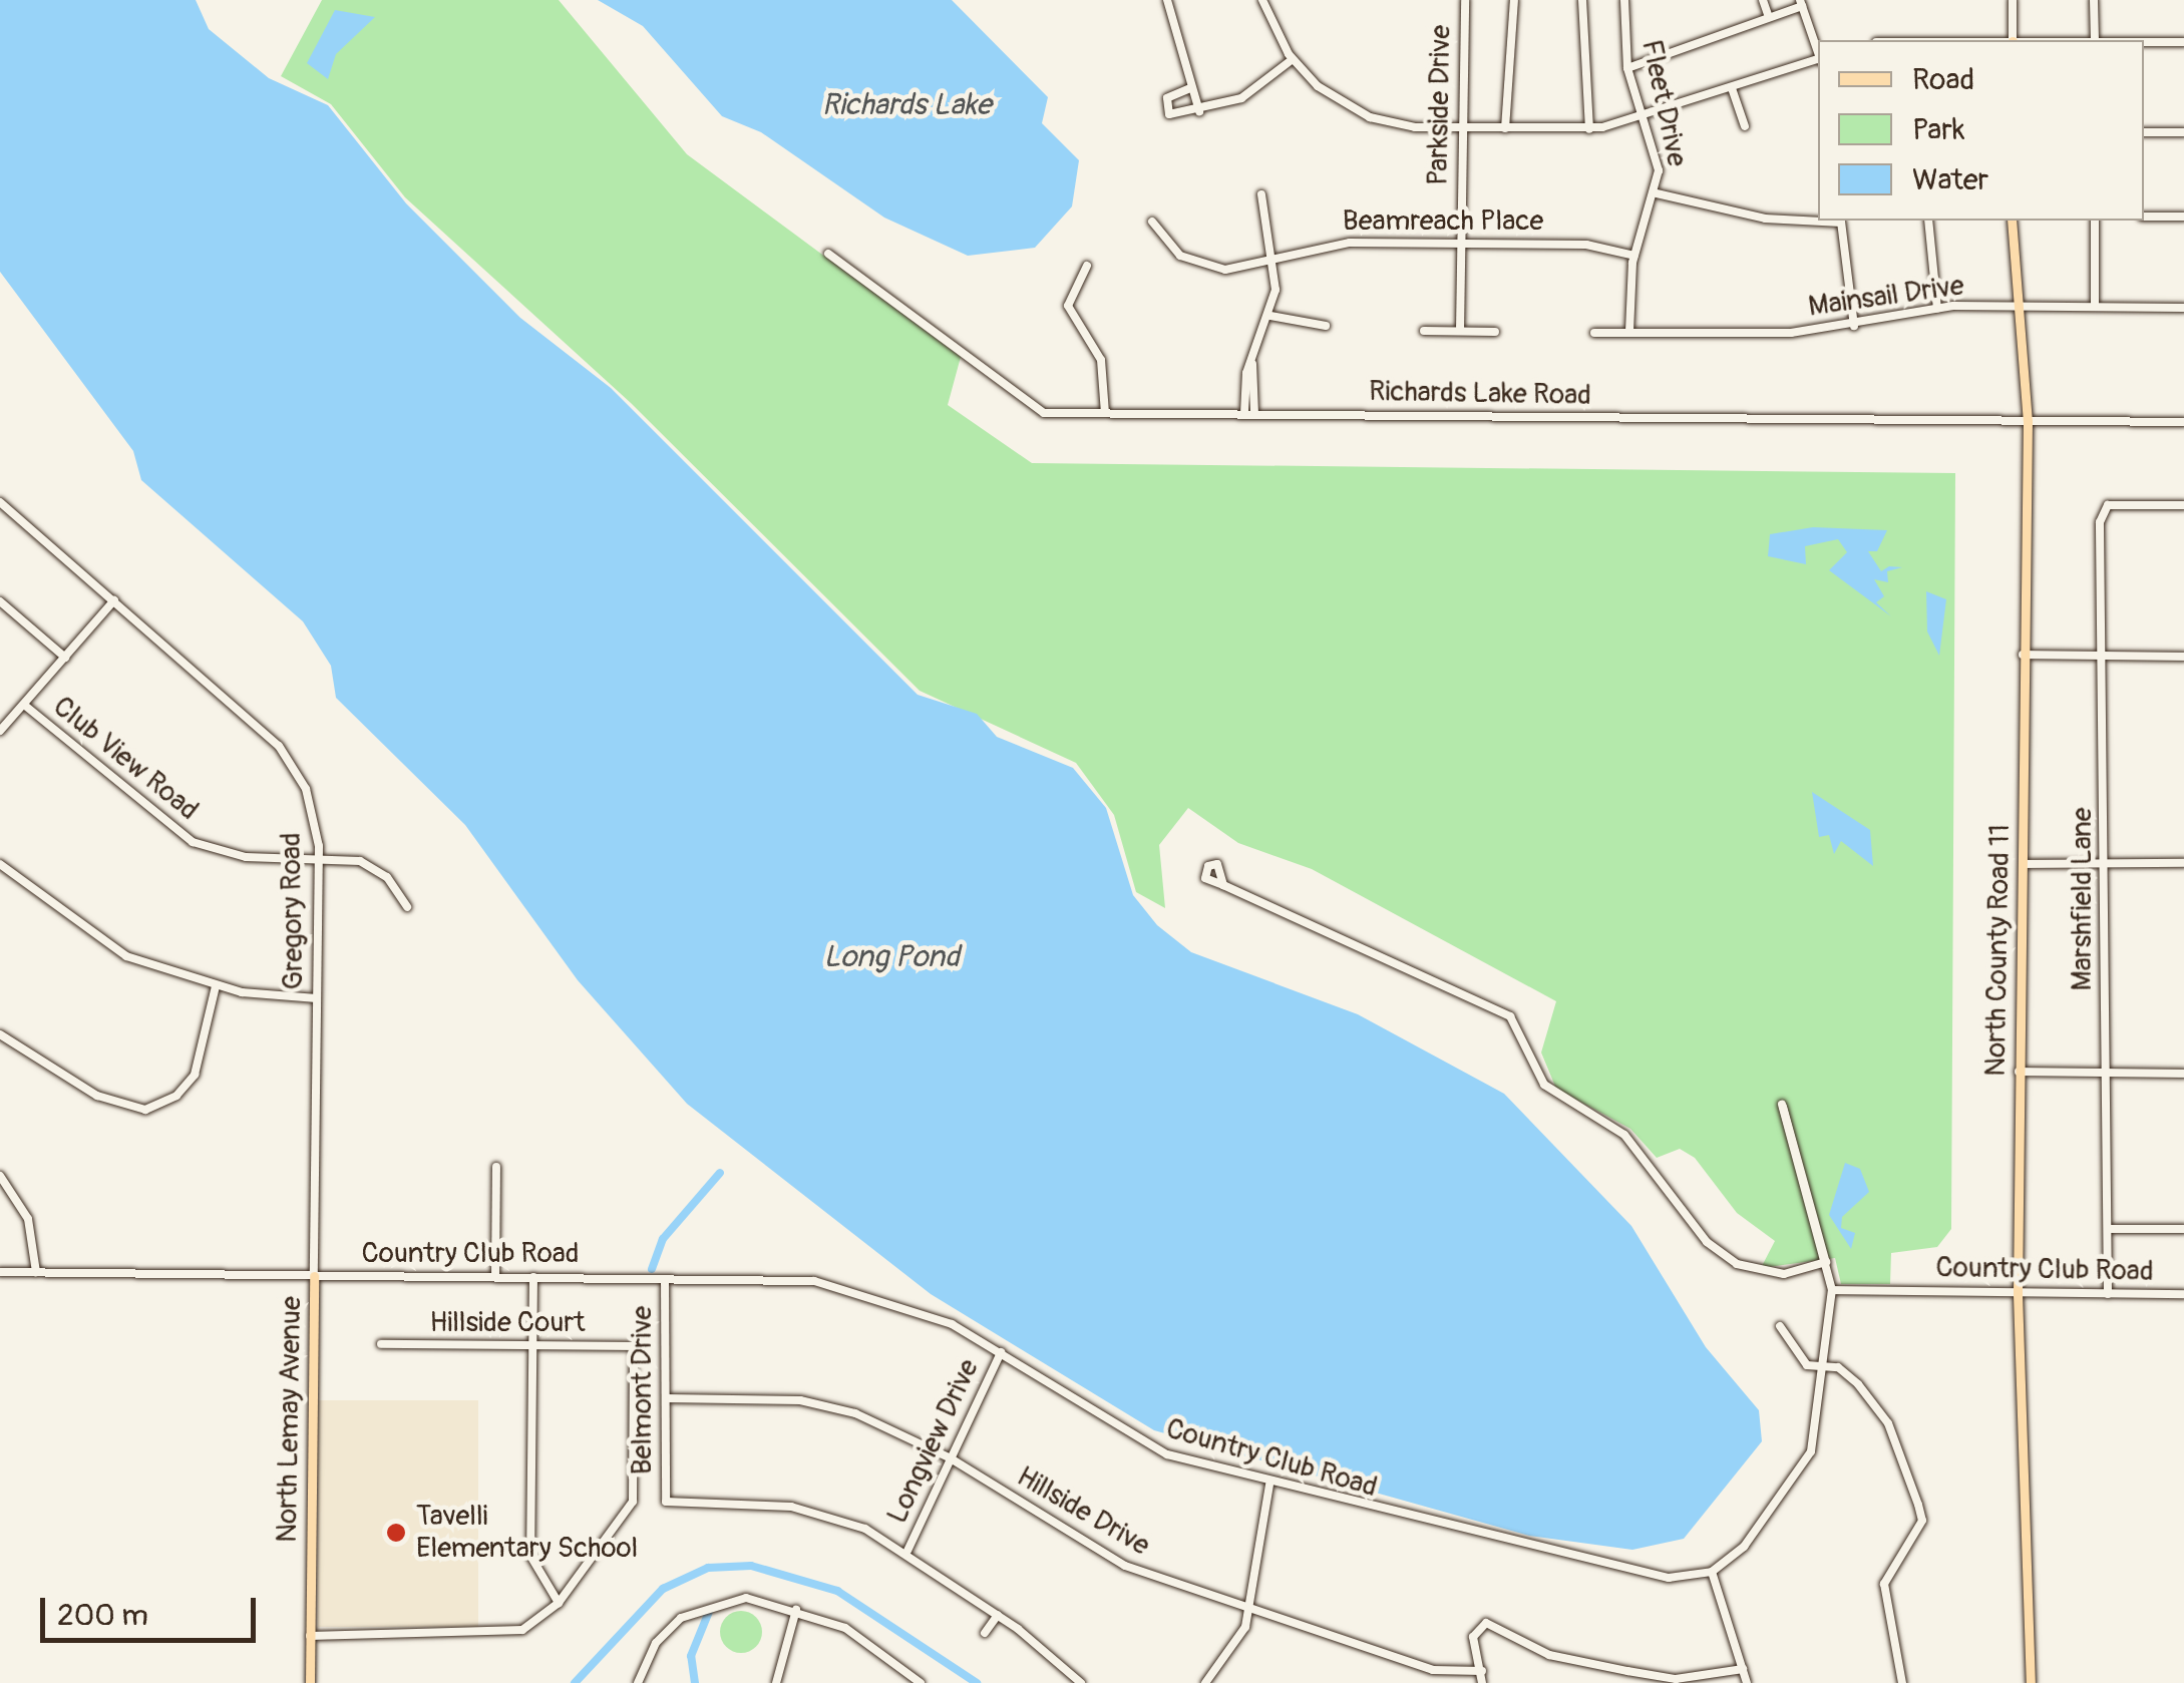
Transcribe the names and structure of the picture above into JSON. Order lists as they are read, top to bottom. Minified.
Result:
{"streets":{"main road":["North County Road 11","North Lemay Avenue"],"street":["Fleet Drive","Parkside Drive","Beamreach Place","Mainsail Drive","Richards Lake Road","Club View Road","Marshfield Lane","Gregory Road","Country Club Road","Hillside Court","Belmont Drive","Longview Drive","Hillside Drive"]},"crossings":[["Fleet Drive","Beamreach Place"],["Fleet Drive","Mainsail Drive"],["Parkside Drive","Beamreach Place"],["Mainsail Drive","North County Road 11"],["Richards Lake Road","North County Road 11"],["Club View Road","Gregory Road"],["Marshfield Lane","Country Club Road"],["Gregory Road","Country Club Road"],["Gregory Road","North Lemay Avenue"],["North County Road 11","Country Club Road"],["Country Club Road","Belmont Drive"],["Country Club Road","North Lemay Avenue"],["Country Club Road","Longview Drive"],["Belmont Drive","Longview Drive"],["Belmont Drive","Hillside Drive"],["Longview Drive","Hillside Drive"]],"water":["Richards Lake","Long Pond"],"places":["Tavelli Elementary School"],"legend":["Road","Park","Water"],"scale_bar":"200 m"}
